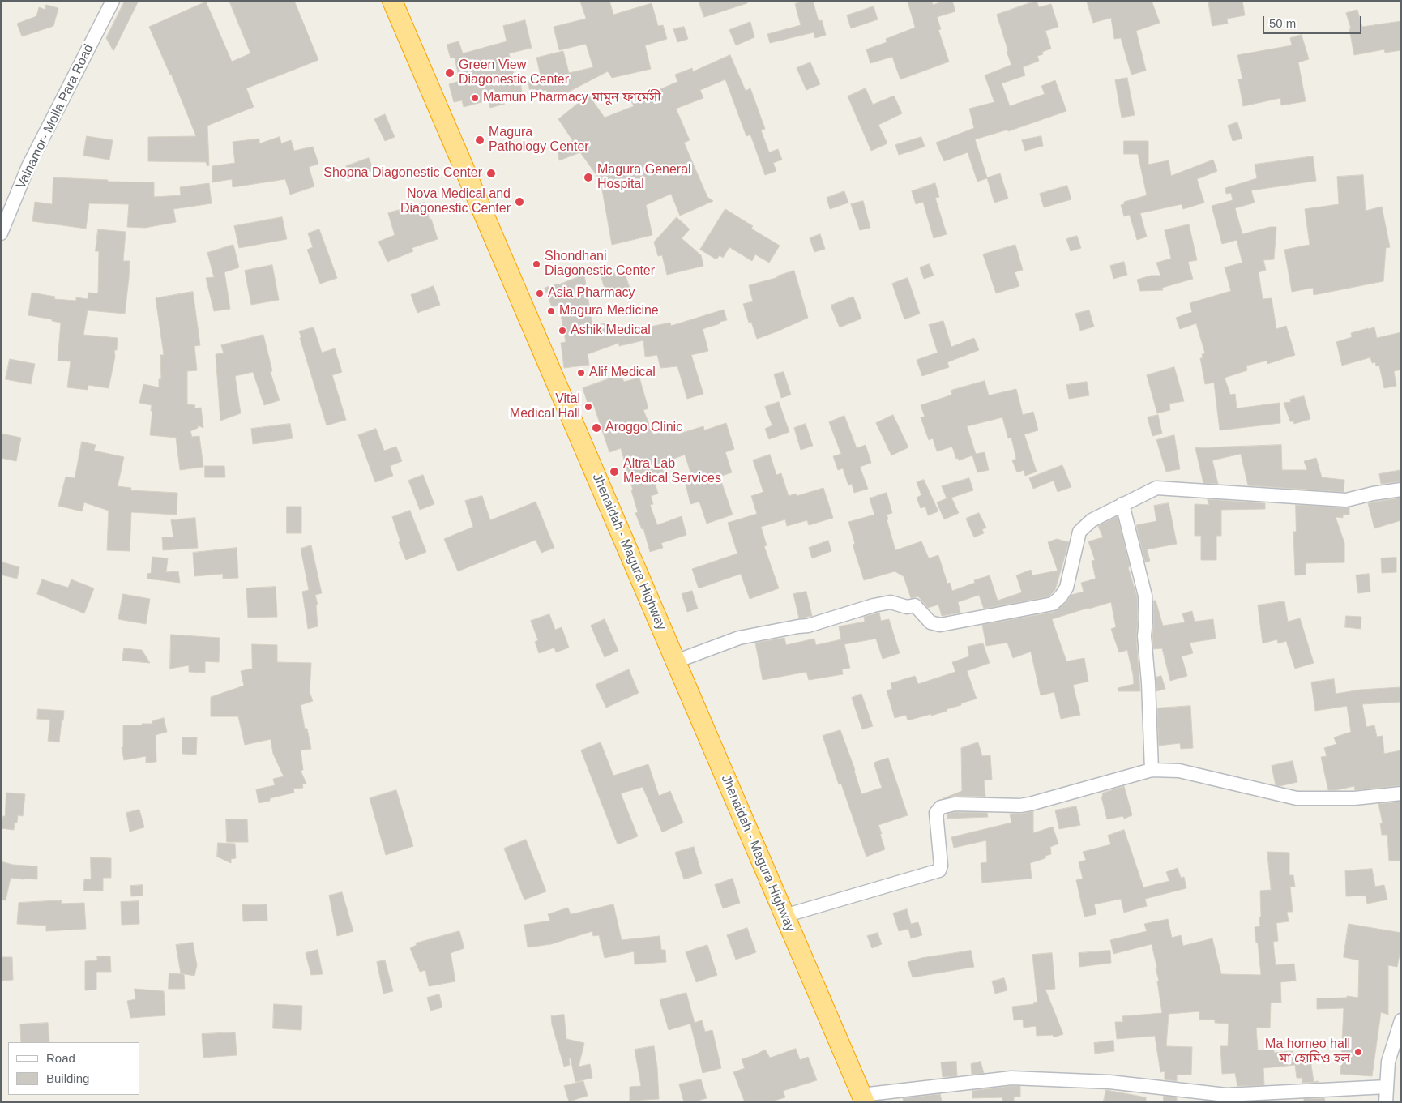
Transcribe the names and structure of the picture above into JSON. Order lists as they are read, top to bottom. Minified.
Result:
{"streets":{"highway":["Jhenaidah - Magura Highway"],"street":["Vainamor- Molla Para Road"]},"places":["Green View Diagonestic Center","Mamun Pharmacy মামুন ফার্মেসী","Magura Pathology Center","Shopna Diagonestic Center","Magura General Hospital","Nova Medical and Diagonestic Center","Shondhani Diagonestic Center","Asia Pharmacy","Magura Medicine","Ashik Medical","Alif Medical","Vital Medical Hall","Aroggo Clinic","Altra Lab Medical Services","Ma homeo hall মা হোমিও হল"],"legend":["Road","Building"],"scale_bar":"50 m"}
